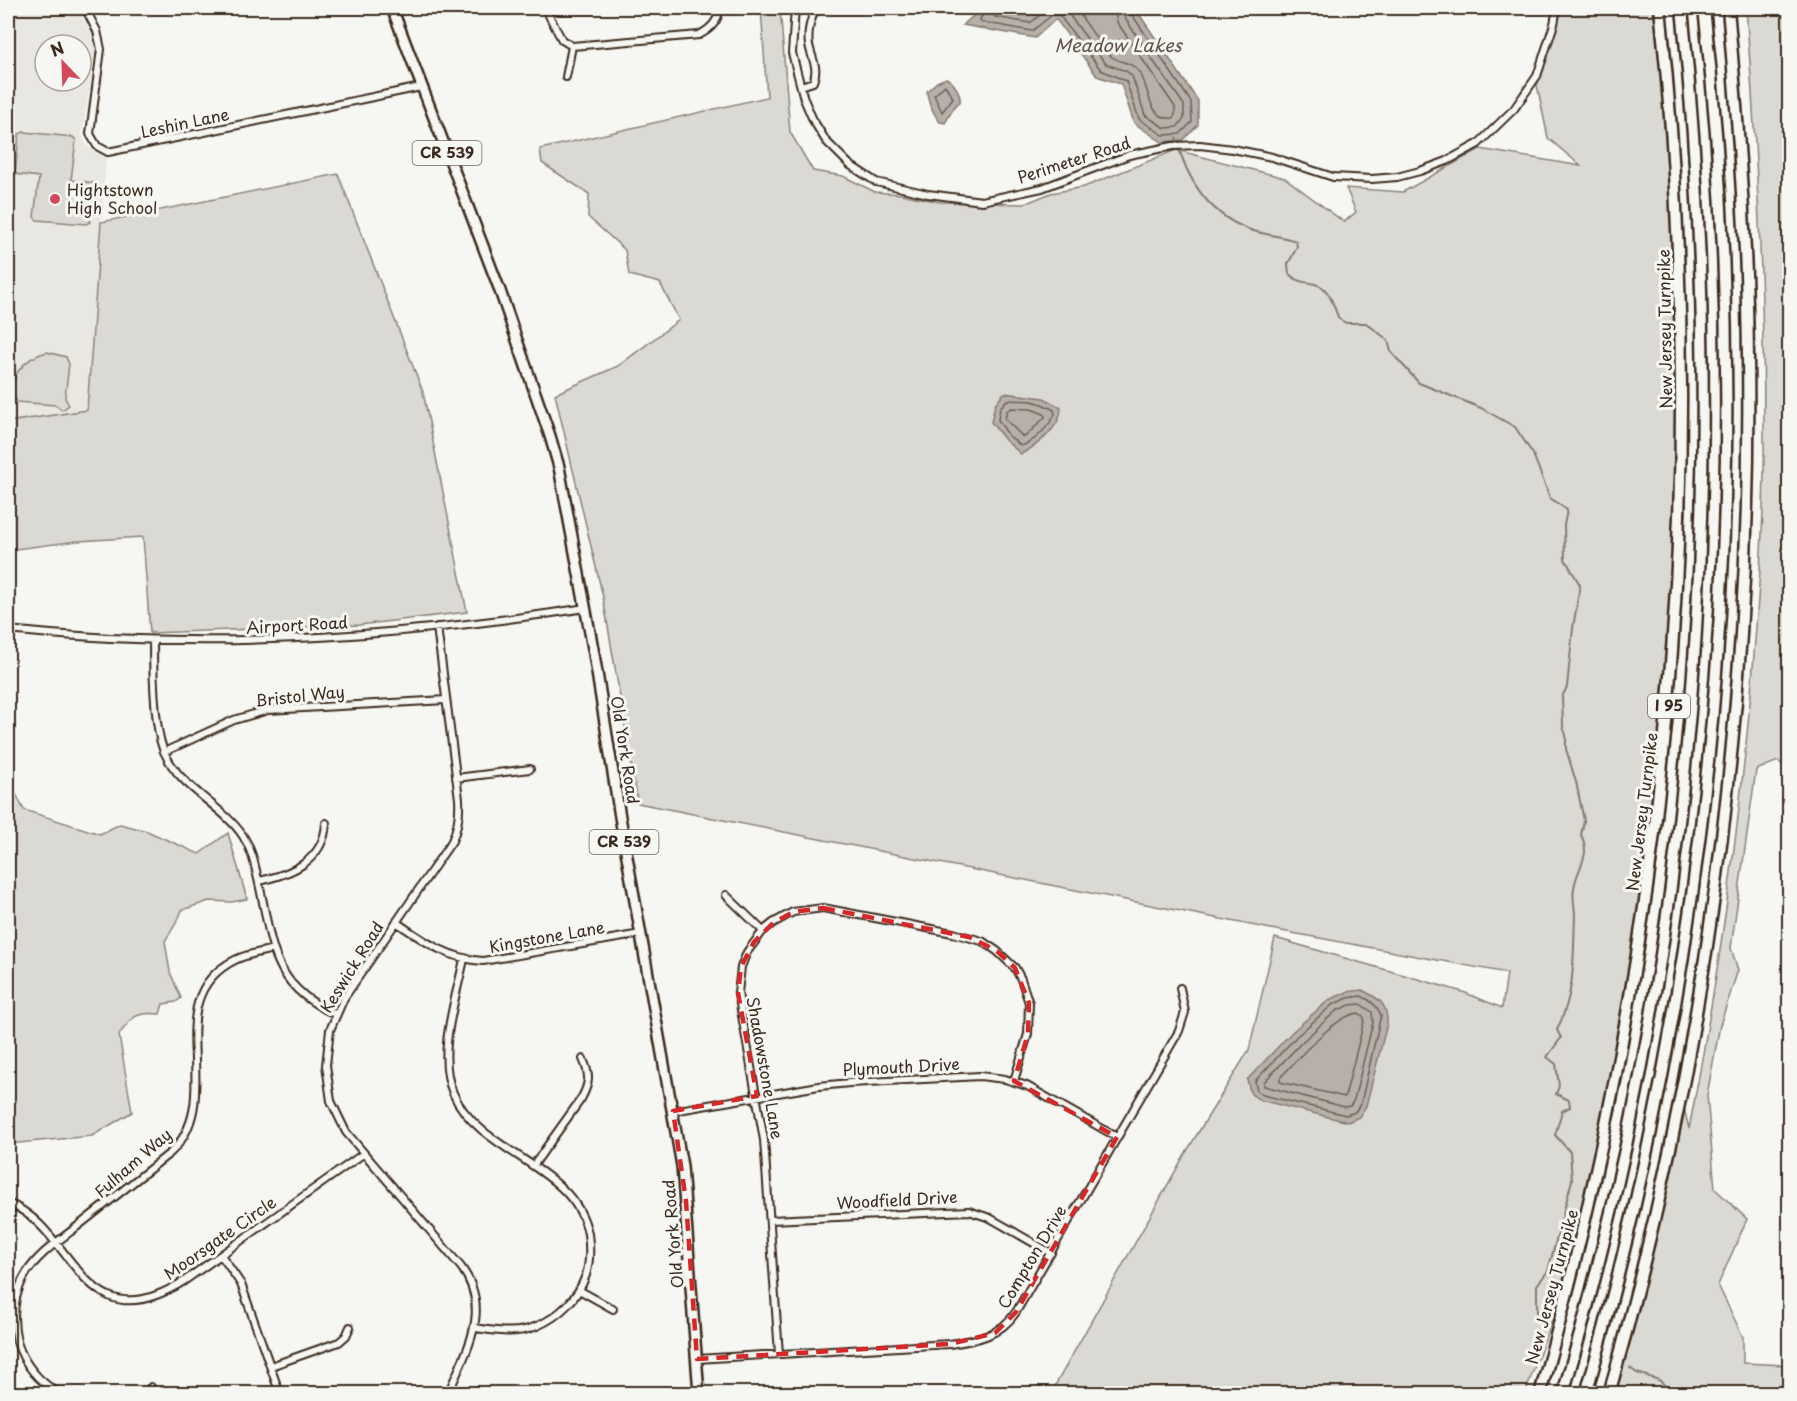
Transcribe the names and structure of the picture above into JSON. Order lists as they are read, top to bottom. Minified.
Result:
{"streets":{"highway":["New Jersey Turnpike","I 95"],"main road":["CR 539","Old York Road"],"street":["Leshin Lane","Perimeter Road","Airport Road","Bristol Way","Kingstone Lane","Keswick Road","Plymouth Drive","Shadowstone Lane","Fulham Way","Woodfield Drive","Moorsgate Circle","Compton Drive"]},"crossings":[["Leshin Lane","CR 539"],["Leshin Lane","Old York Road"],["CR 539","Old York Road"],["Airport Road","Old York Road"],["Airport Road","Keswick Road"],["Bristol Way","Keswick Road"],["Old York Road","Kingstone Lane"],["Old York Road","Plymouth Drive"],["Old York Road","Compton Drive"],["Kingstone Lane","Keswick Road"],["Keswick Road","Moorsgate Circle"],["Plymouth Drive","Shadowstone Lane"],["Plymouth Drive","Compton Drive"],["Shadowstone Lane","Woodfield Drive"],["Shadowstone Lane","Compton Drive"],["Fulham Way","Moorsgate Circle"],["Woodfield Drive","Compton Drive"]],"water":["Meadow Lakes"],"places":["Hightstown High School"],"north":"top left"}
